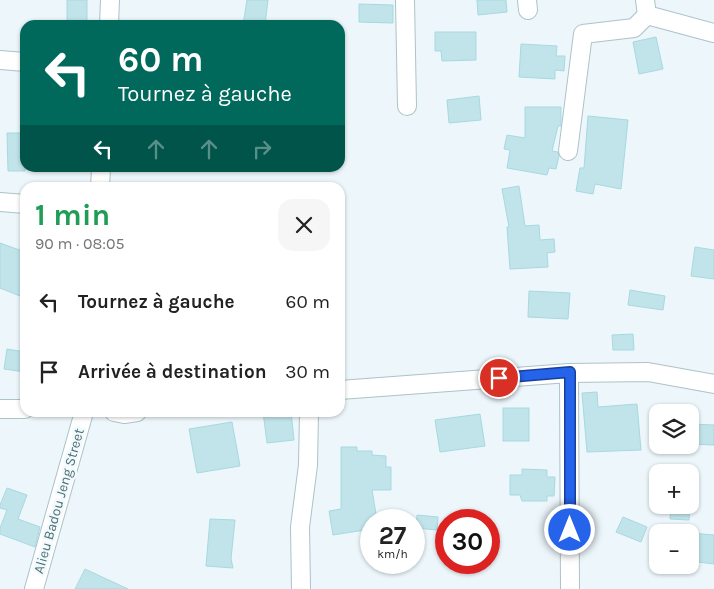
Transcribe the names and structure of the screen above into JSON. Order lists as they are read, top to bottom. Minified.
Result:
{"streets":{"street":["Alieu Badou Jeng Street"]},"page":{"turn":["60 m","Tournez à gauche"],"heading":["1 min","90 m · 08:05"],"list":[{"name":"Tournez à gauche","value":"60 m"},{"name":"Arrivée à destination","value":"30 m"}],"map_buttons":["+","−"],"speed":"27 km/h","limit":"30"}}
